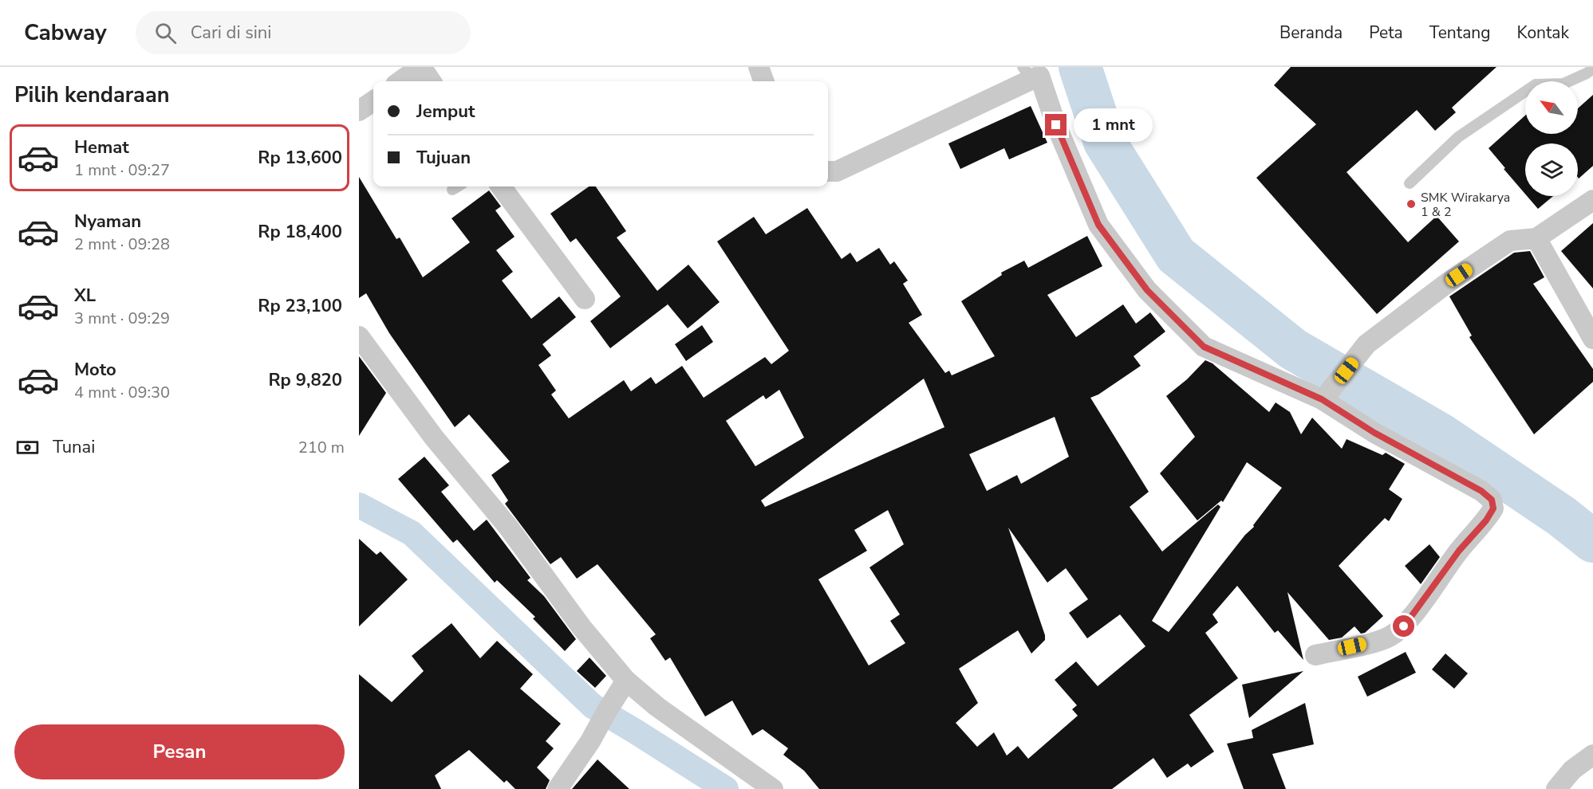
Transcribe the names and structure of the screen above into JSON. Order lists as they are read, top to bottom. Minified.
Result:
{"places":["SMK Wirakarya 1 & 2"],"north":"top left","page":{"header":"Cabway","search":"Cari di sini","nav":["Beranda","Peta","Tentang","Kontak"],"heading":"Pilih kendaraan","banner":["Jemput","Tujuan"],"bubble":"1 mnt","list":[{"name":"Hemat","note":"1 mnt · 09:27","value":"Rp 13,600"},{"name":"Nyaman","note":"2 mnt · 09:28","value":"Rp 18,400"},{"name":"XL","note":"3 mnt · 09:29","value":"Rp 23,100"},{"name":"Moto","note":"4 mnt · 09:30","value":"Rp 9,820"}],"pay":["Tunai","210 m"],"buttons":"Pesan"}}
